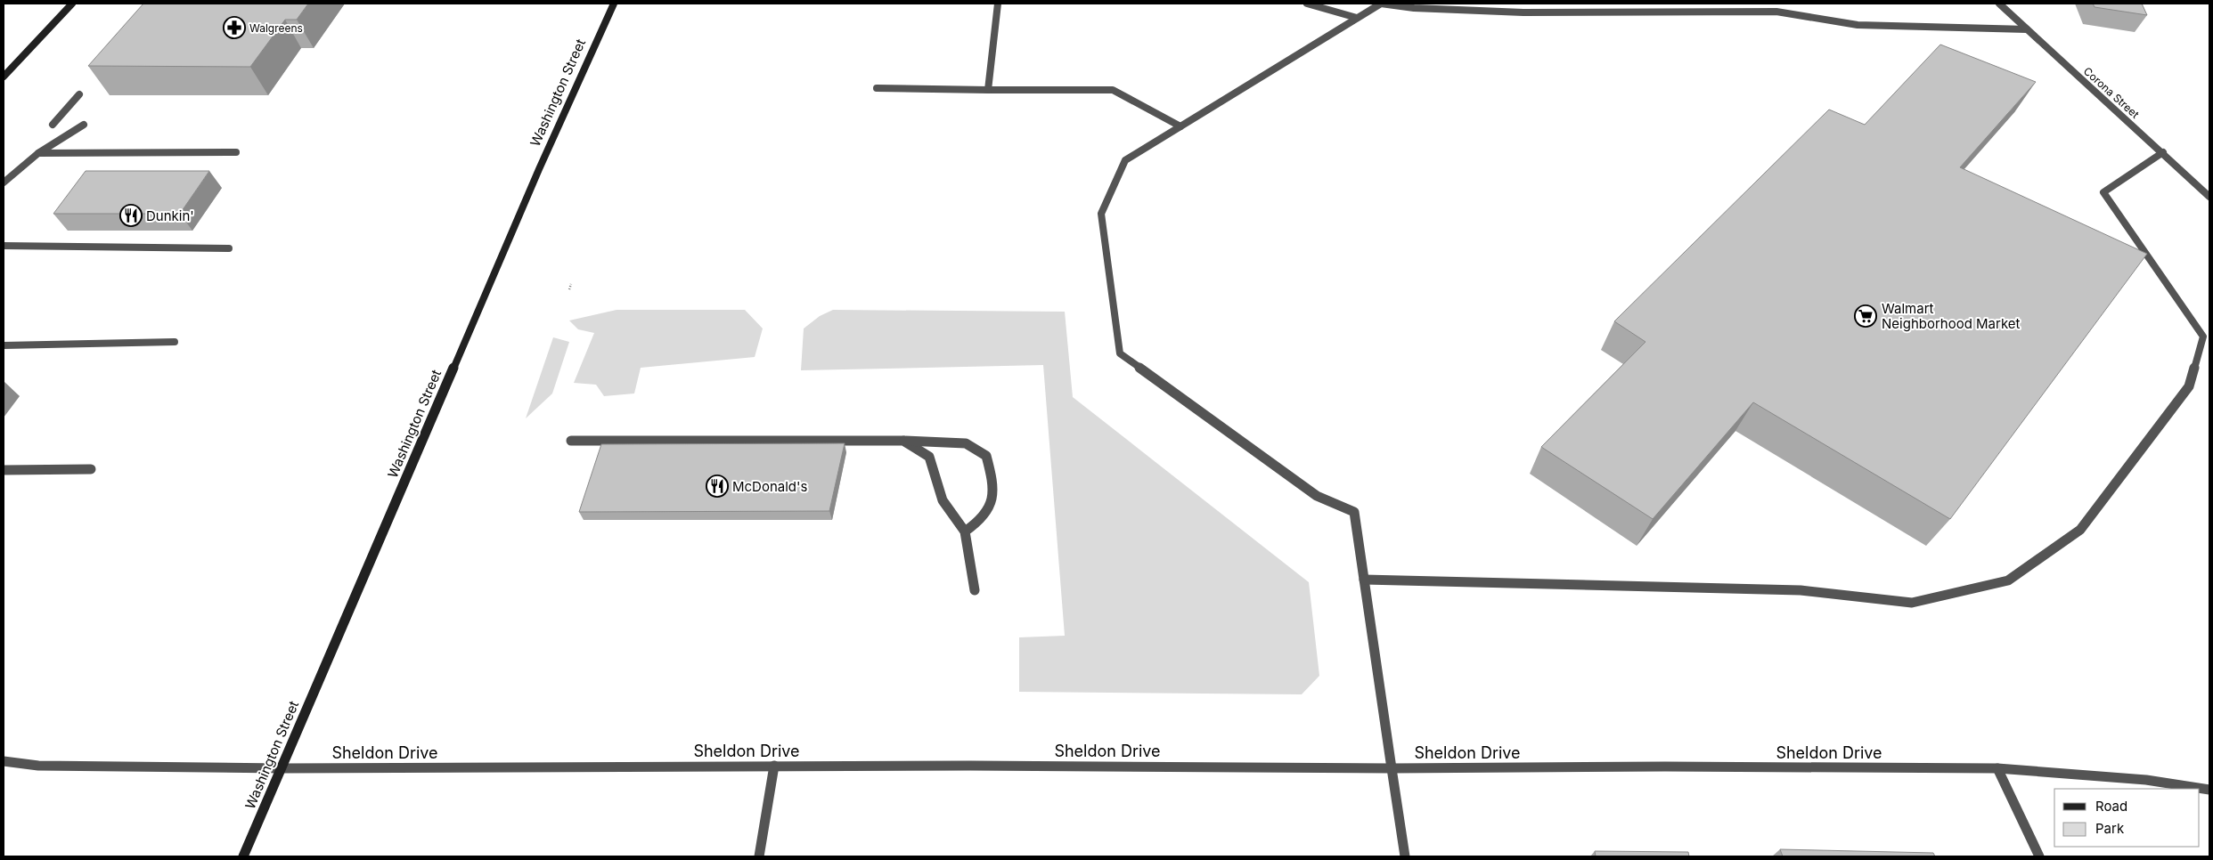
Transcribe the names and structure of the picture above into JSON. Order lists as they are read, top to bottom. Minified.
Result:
{"streets":{"main road":["Washington Street"],"street":["Corona Street","Sheldon Drive"]},"crossings":[["Washington Street","Sheldon Drive"]],"places":{"pharmacy":["Walgreens"],"restaurant":["Dunkin'","McDonald's"],"supermarket":["Walmart Neighborhood Market"]},"legend":["Road","Park"]}
